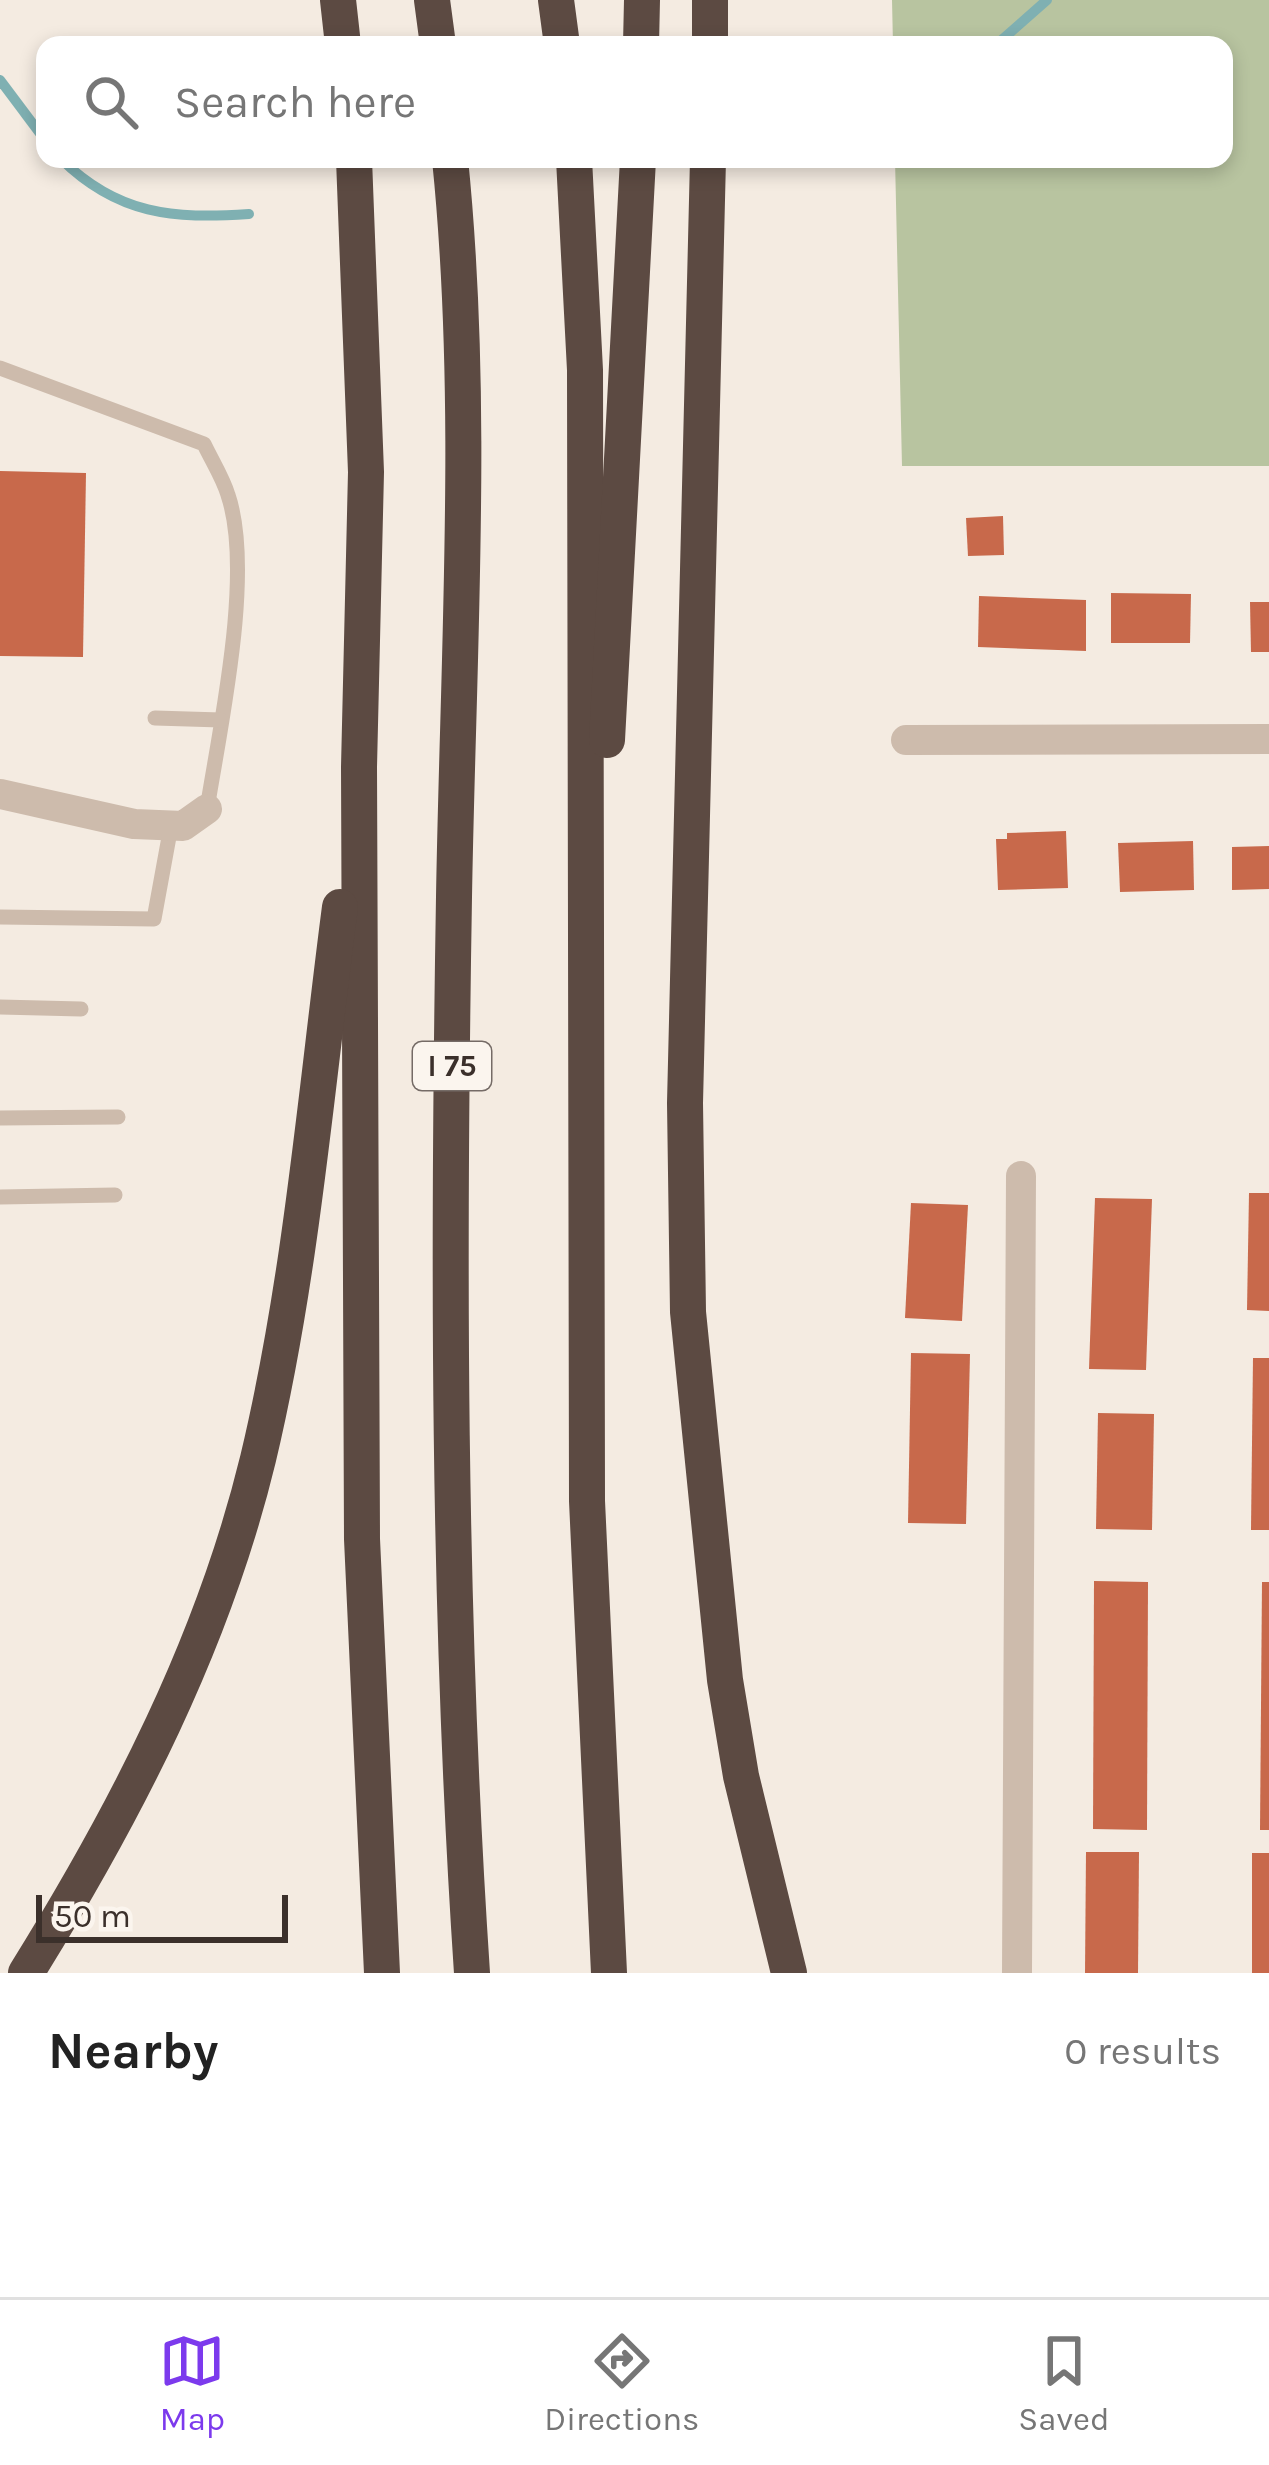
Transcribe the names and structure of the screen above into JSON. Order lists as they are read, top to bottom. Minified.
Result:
{"streets":{"highway":["I 75"]},"scale_bar":"50 m","page":{"search":"Search here","scale":"50 m","heading":["Nearby","0 results"],"nav":["Map","Directions","Saved"]}}
